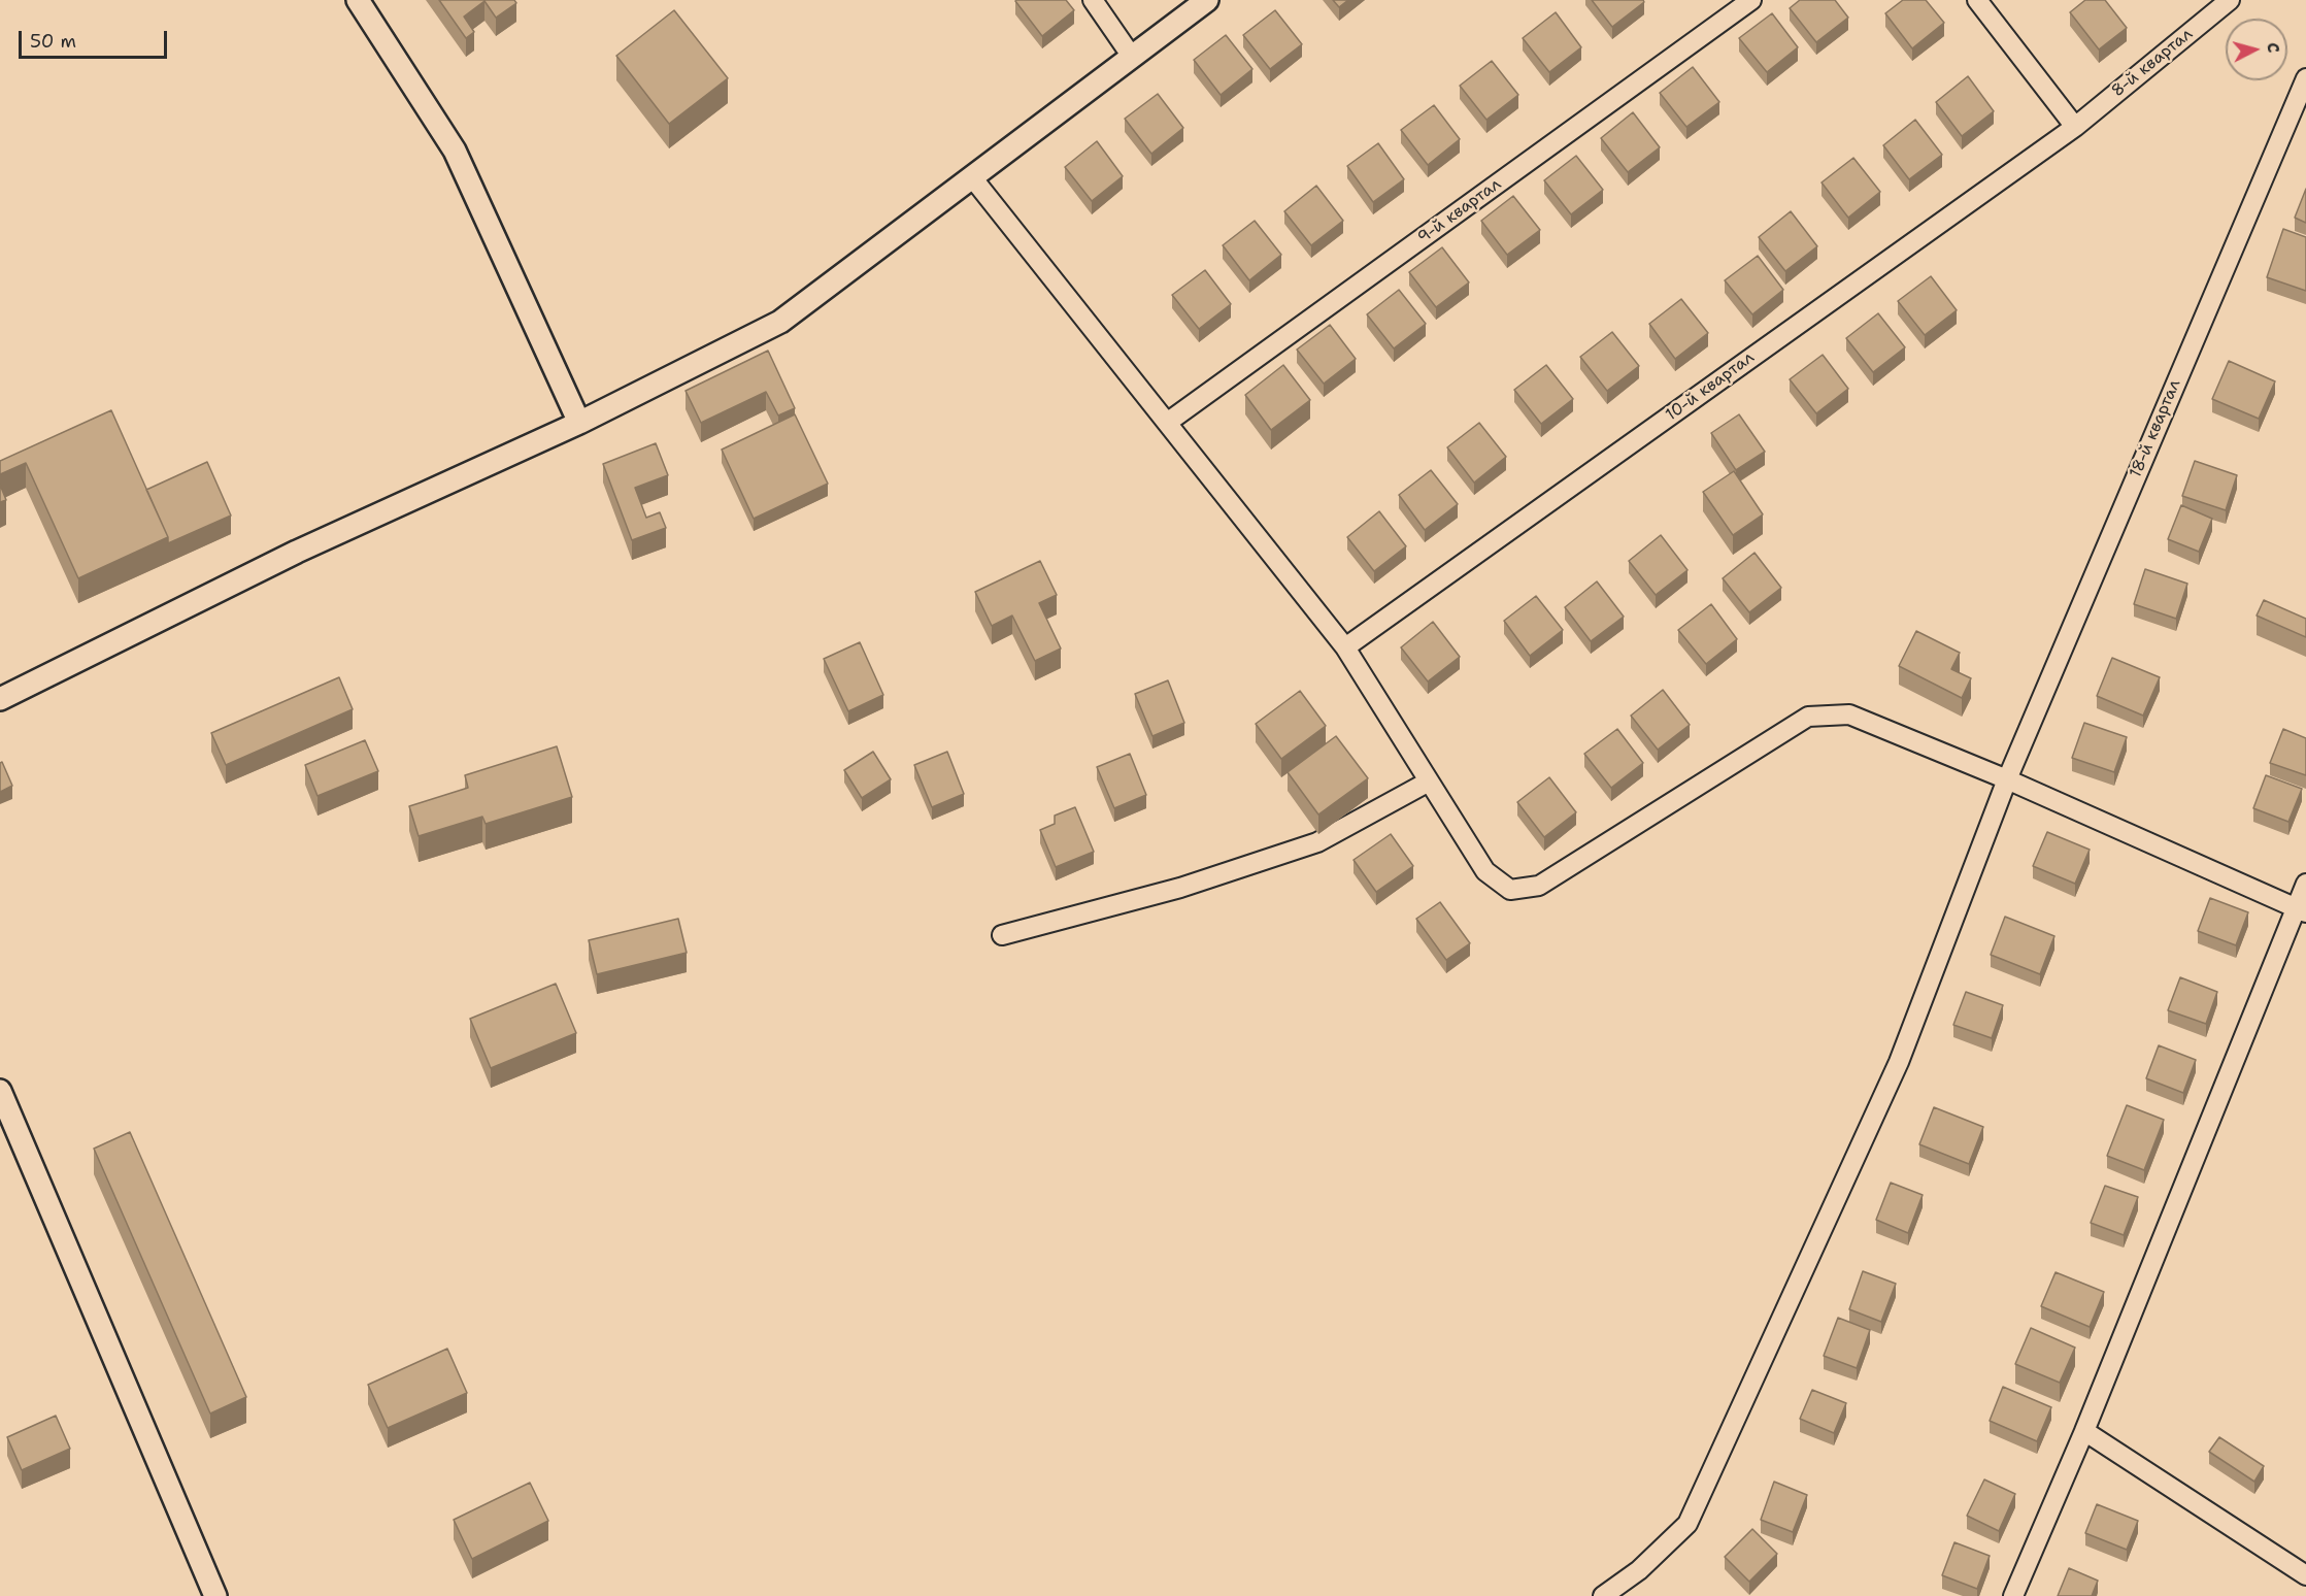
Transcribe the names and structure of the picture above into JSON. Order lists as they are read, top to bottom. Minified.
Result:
{"streets":{"street":["8-й квартал","9-й квартал","10-й квартал","18-й квартал"]},"crossings":[["8-й квартал","10-й квартал"]],"scale_bar":"50 m","north":"right"}
